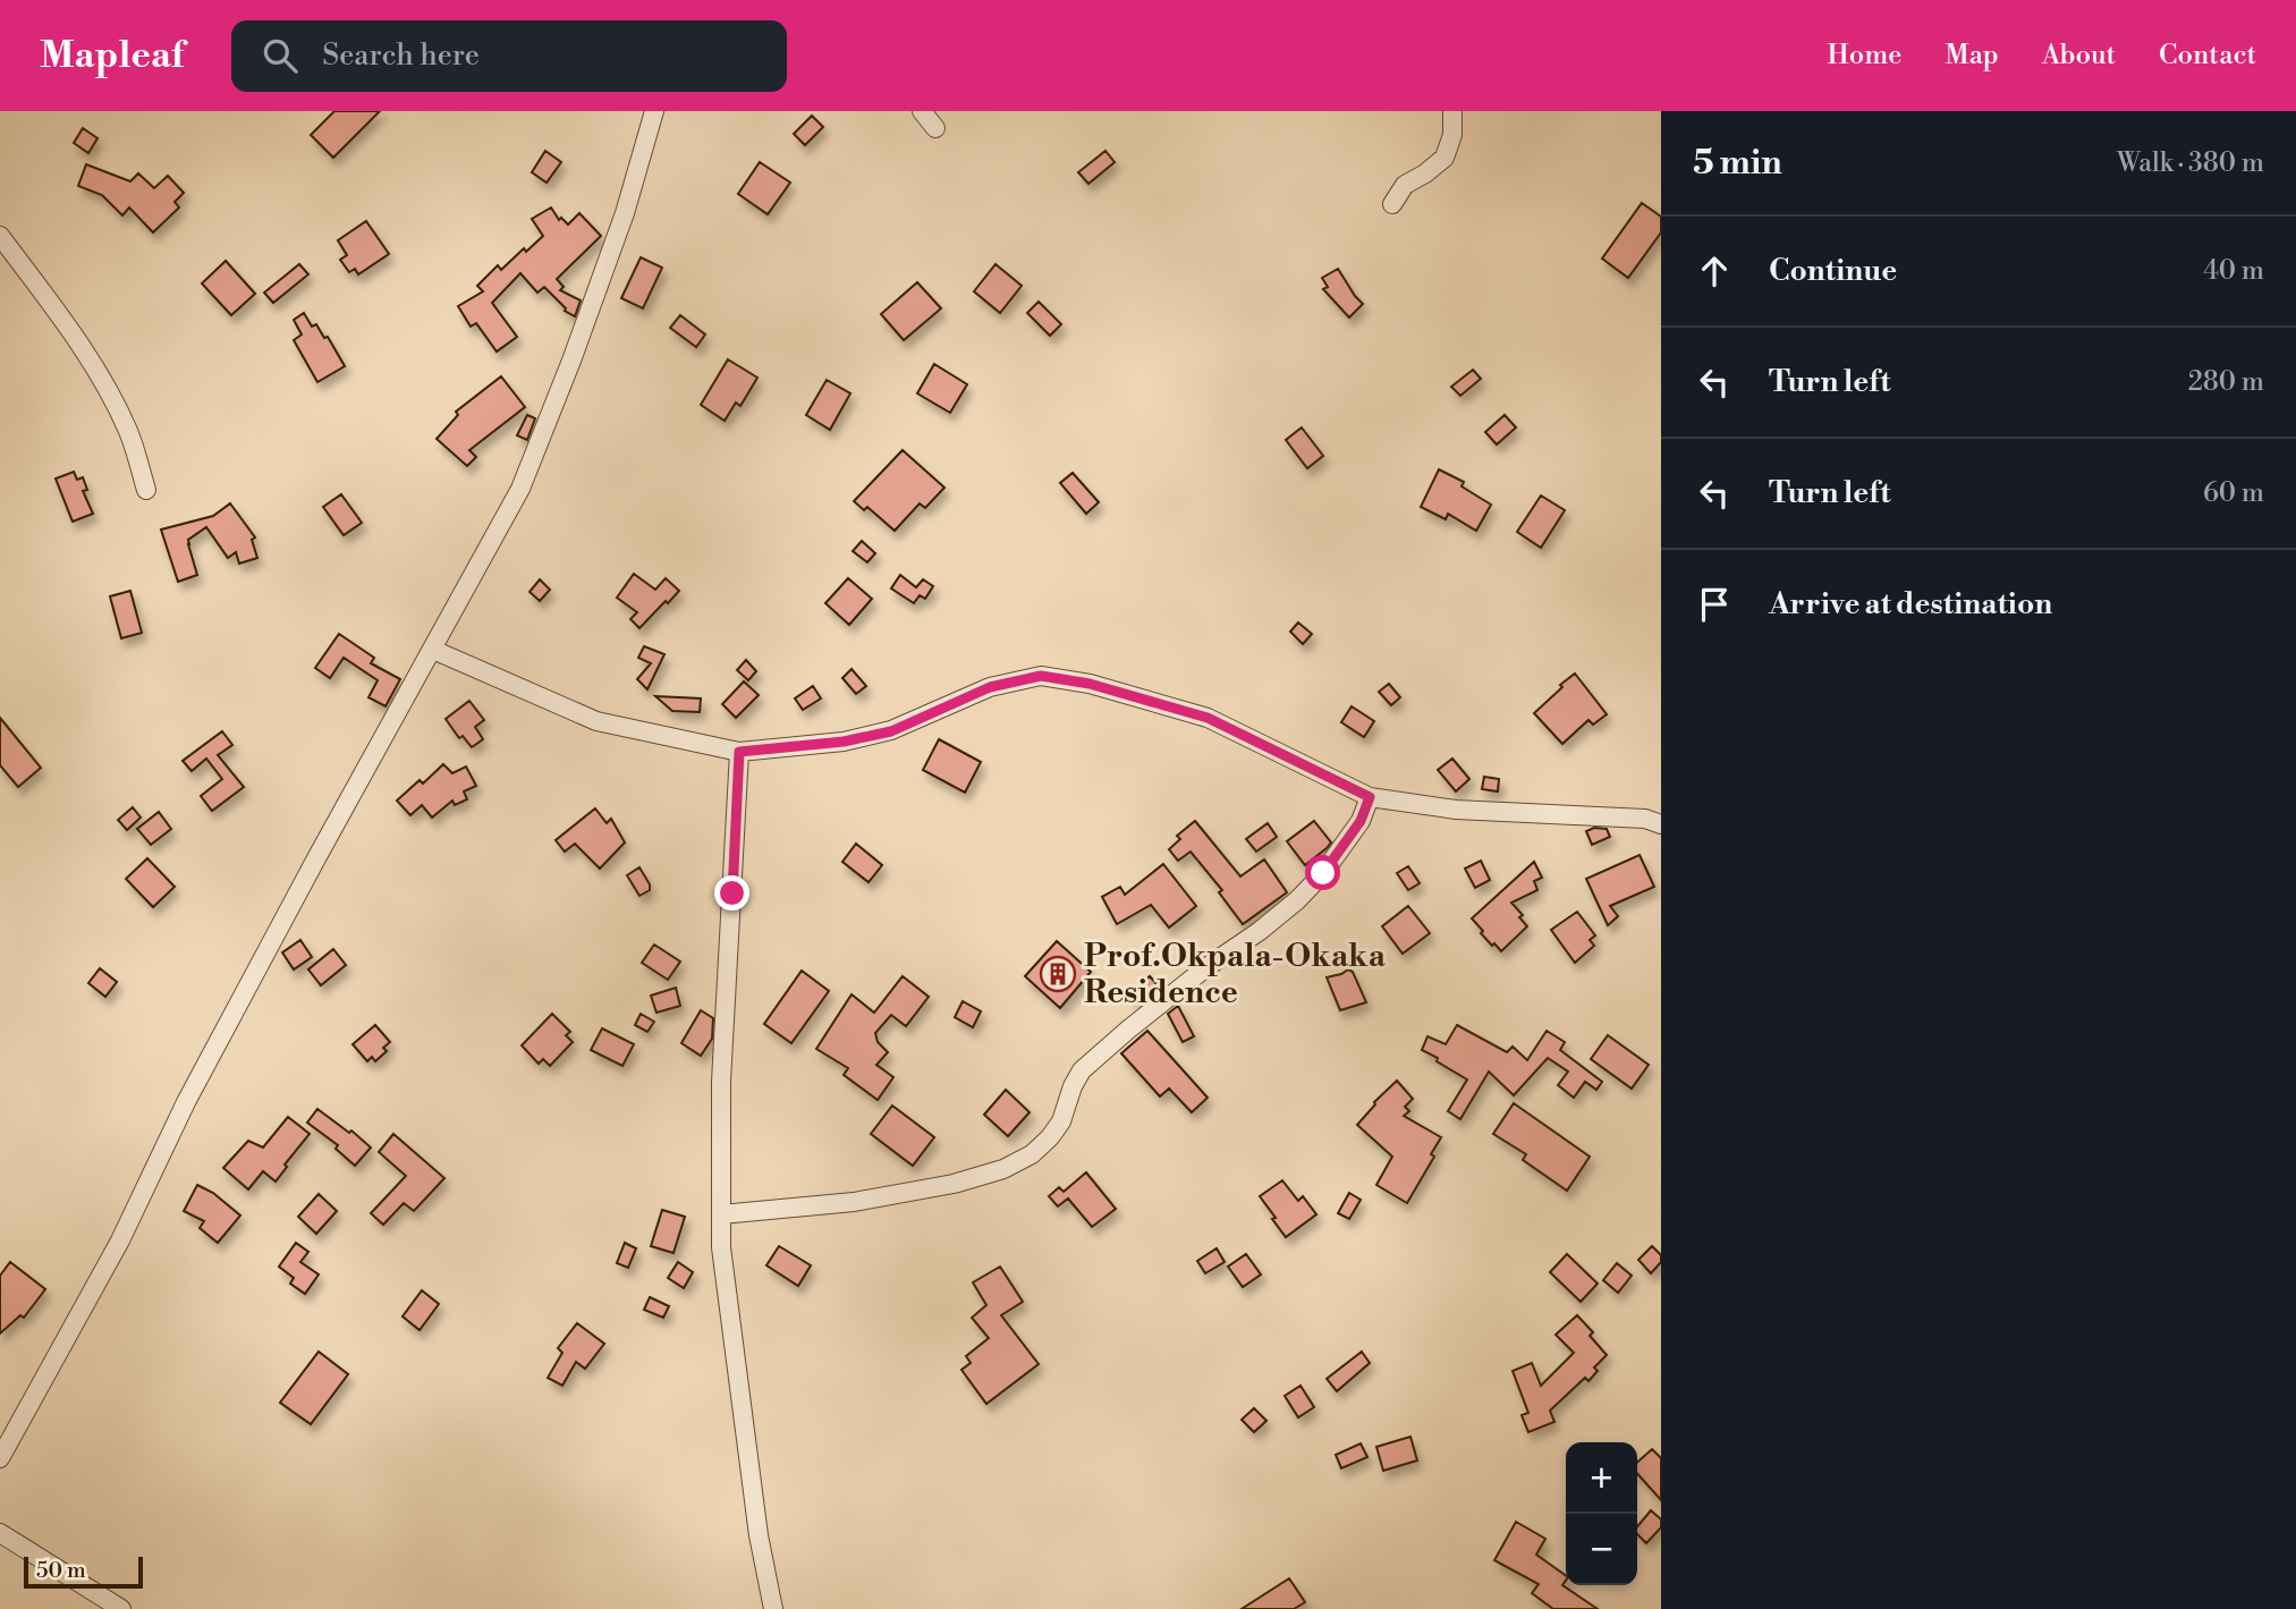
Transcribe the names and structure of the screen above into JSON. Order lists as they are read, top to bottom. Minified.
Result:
{"places":{"building":["Prof.Okpala-Okaka Residence"]},"scale_bar":"50 m","page":{"header":"Mapleaf","search":"Search here","nav":["Home","Map","About","Contact"],"heading":["5 min","Walk · 380 m"],"list":[["Continue","40 m"],["Turn left","280 m"],["Turn left","60 m"],"Arrive at destination"],"map_buttons":["+","−"],"scale":"50 m"}}
